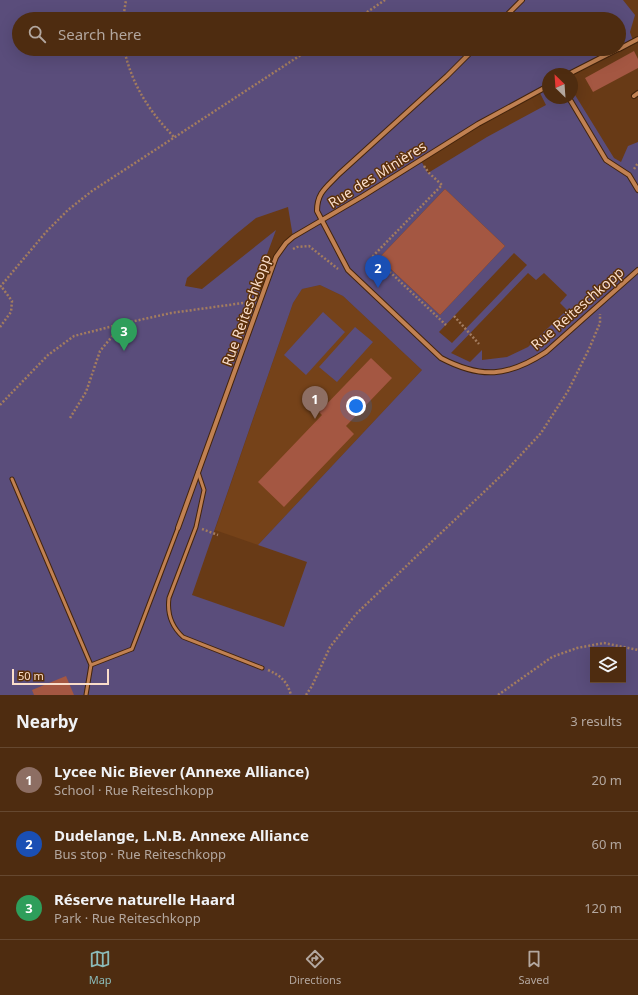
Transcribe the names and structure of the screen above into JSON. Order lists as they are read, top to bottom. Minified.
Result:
{"streets":{"street":["Rue des Minières","Rue Reiteschkopp"]},"crossings":[["Rue des Minières","Rue Reiteschkopp"]],"scale_bar":"50 m","north":"top left","page":{"search":"Search here","pins":["2","3","1"],"scale":"50 m","heading":["Nearby","3 results"],"list":[{"mark":"1","name":"Lycee Nic Biever (Annexe Alliance)","note":"School · Rue Reiteschkopp","value":"20 m"},{"mark":"2","name":"Dudelange, L.N.B. Annexe Alliance","note":"Bus stop · Rue Reiteschkopp","value":"60 m"},{"mark":"3","name":"Réserve naturelle Haard","note":"Park · Rue Reiteschkopp","value":"120 m"}],"nav":["Map","Directions","Saved"]}}
